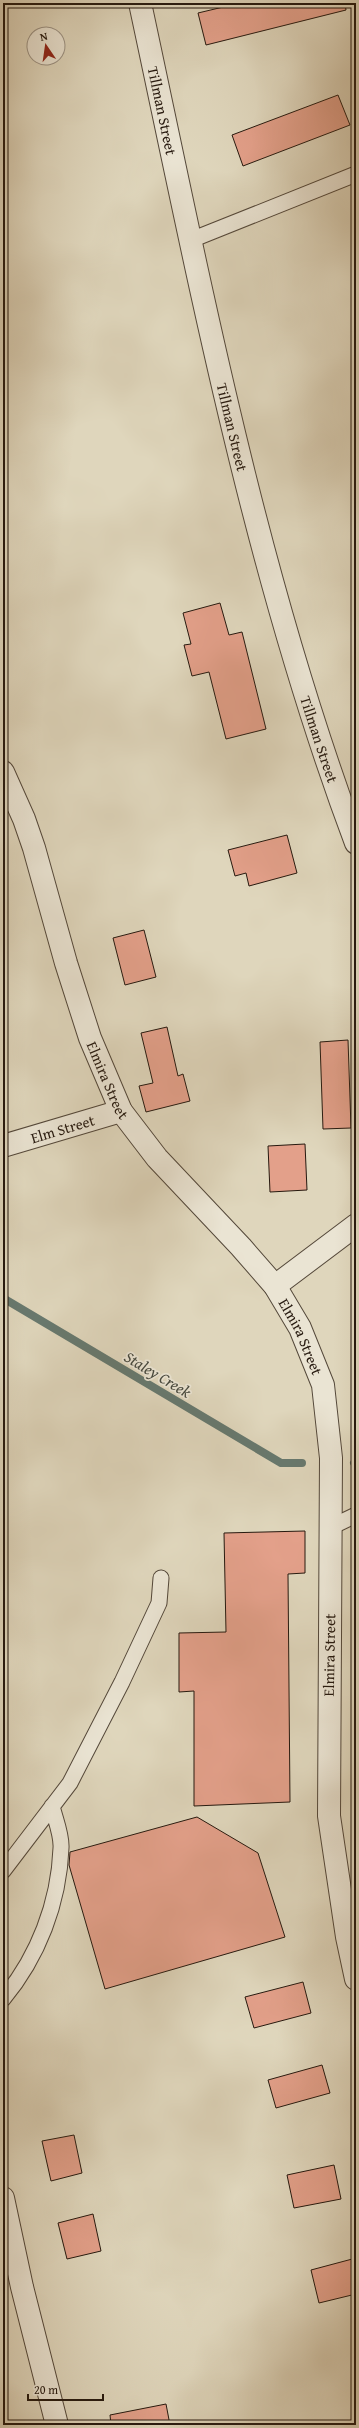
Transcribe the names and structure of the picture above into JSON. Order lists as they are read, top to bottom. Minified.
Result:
{"streets":{"street":["Tillman Street","Elmira Street","Elm Street"]},"crossings":[["Elmira Street","Elm Street"]],"water":["Staley Creek"],"scale_bar":"20 m","north":"top"}
